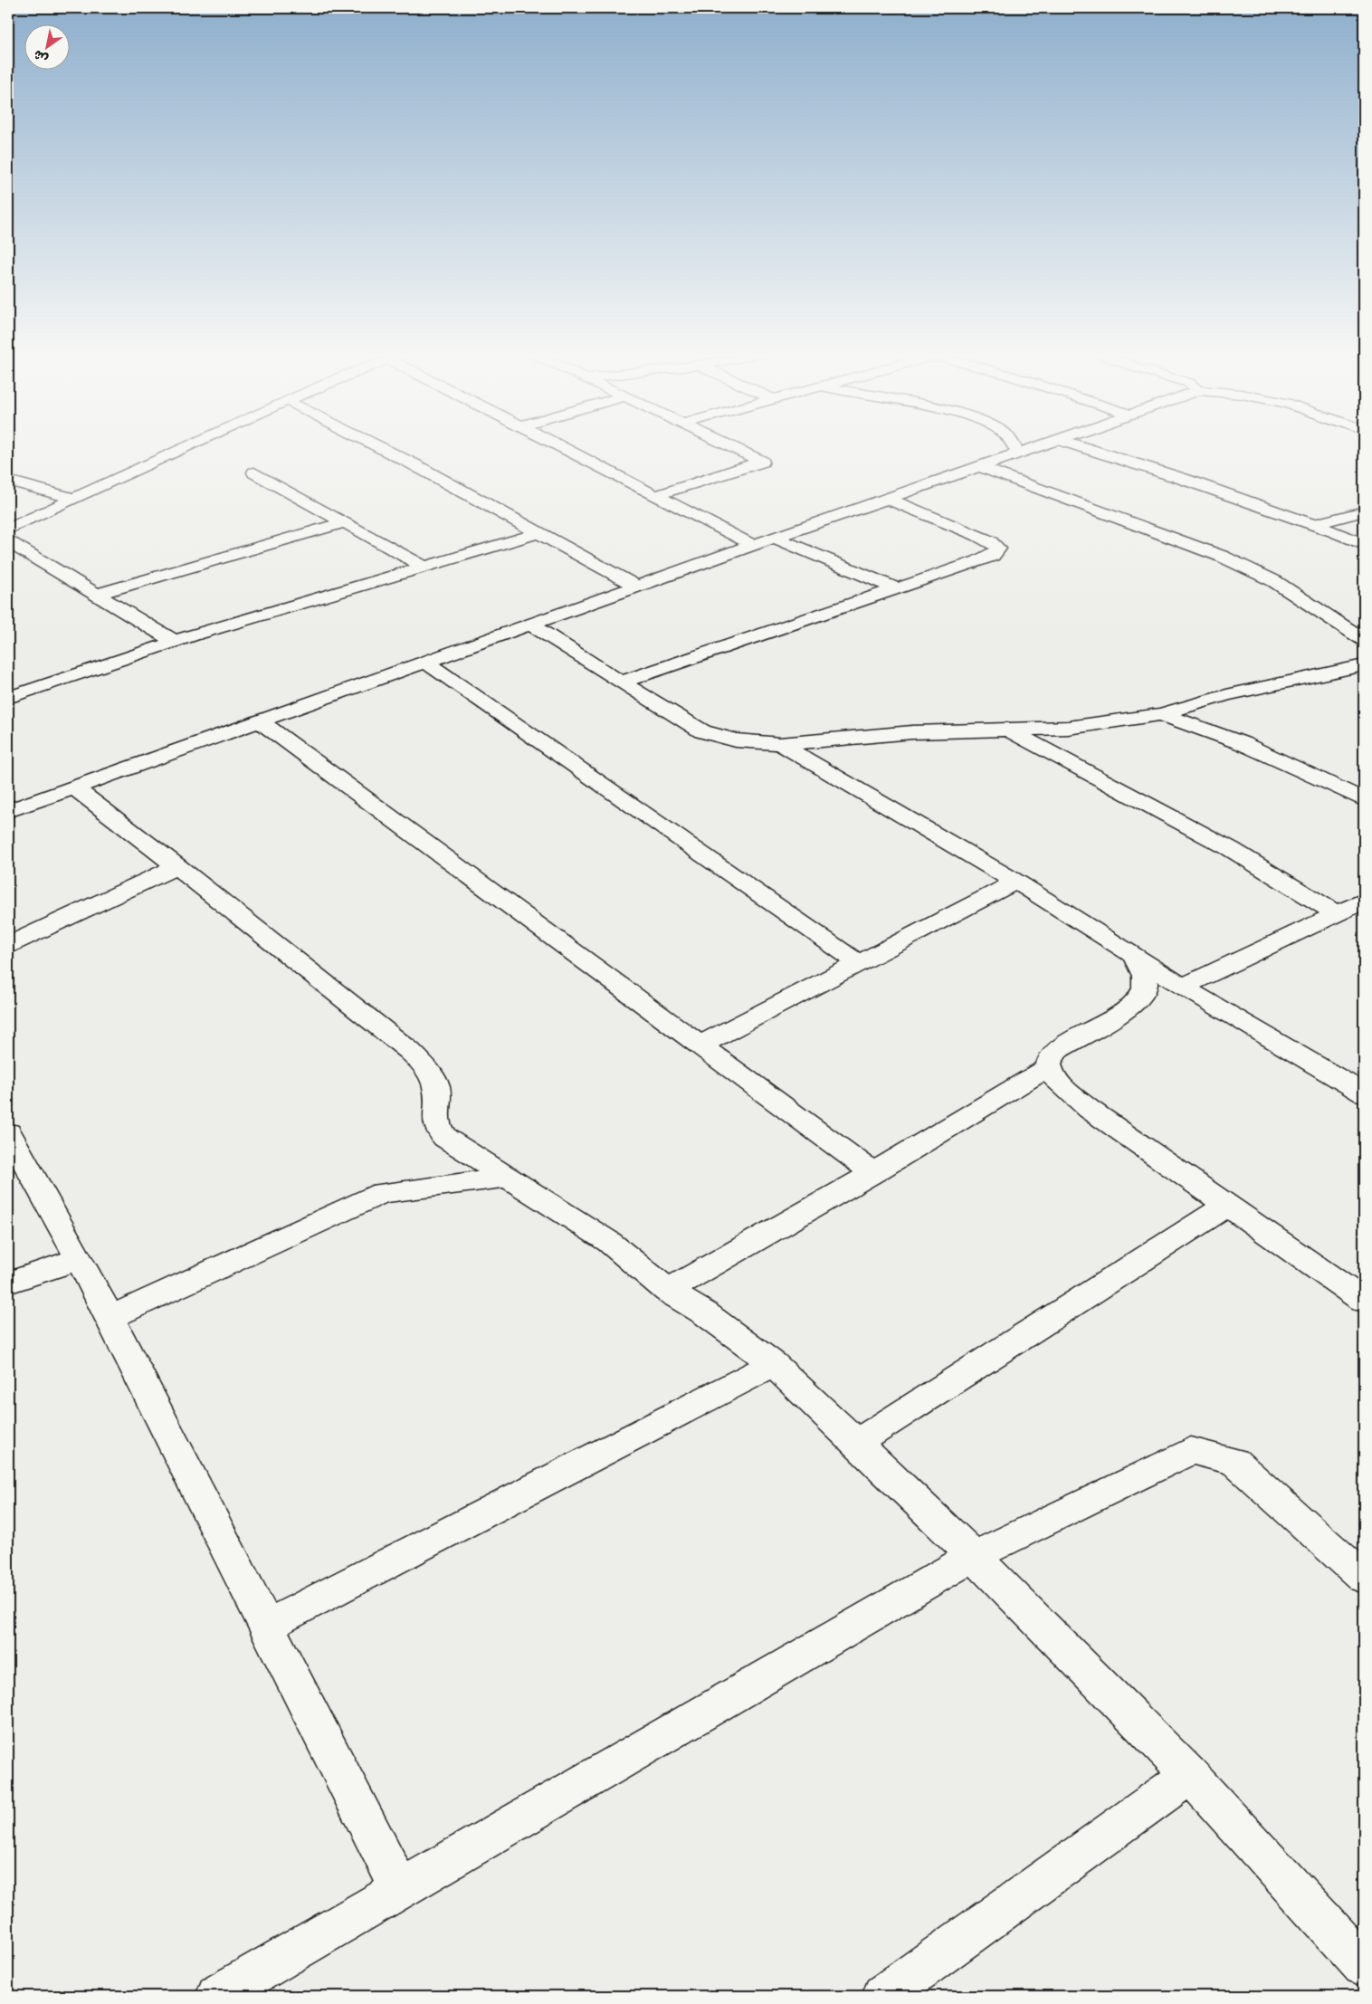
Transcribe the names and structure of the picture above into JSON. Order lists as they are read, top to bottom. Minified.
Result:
{"north":"bottom left"}
